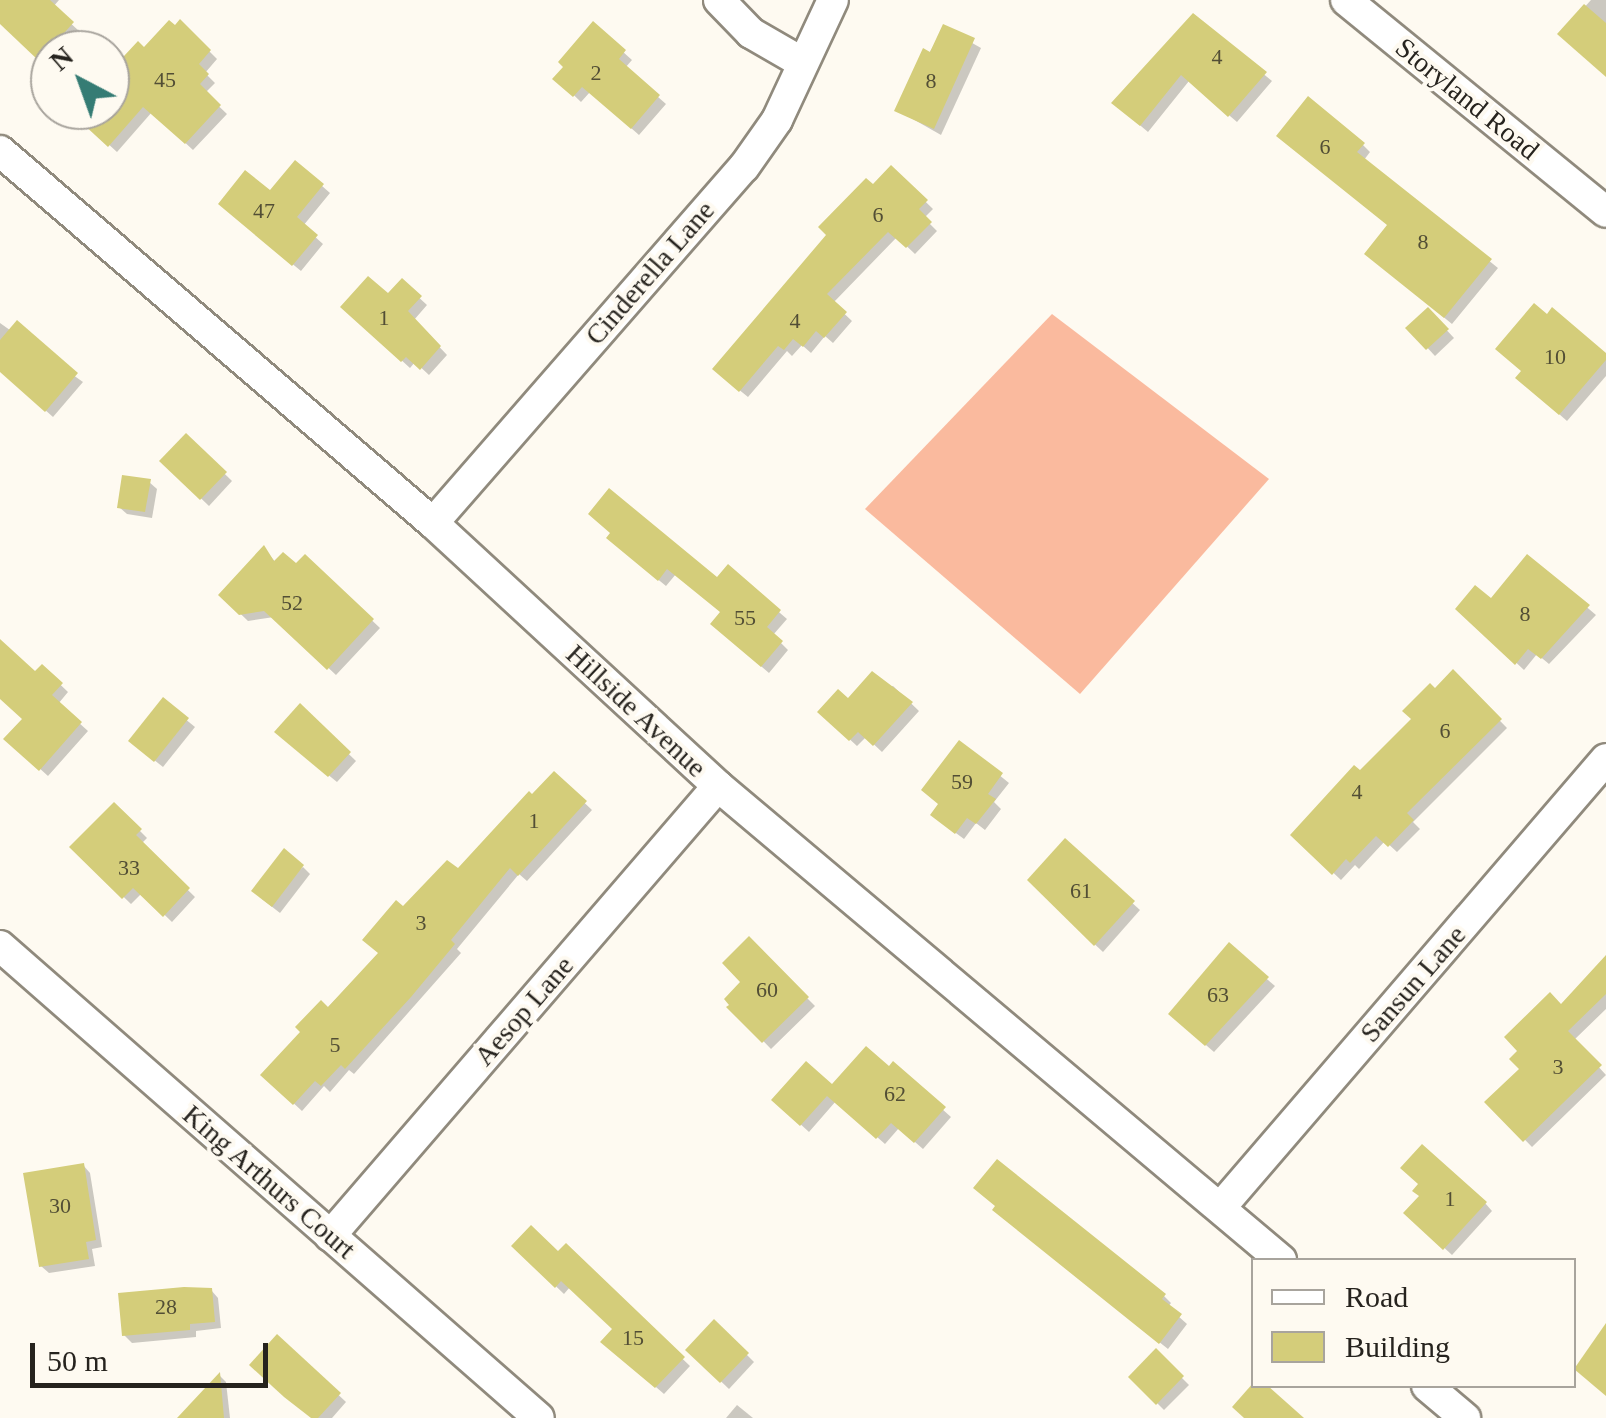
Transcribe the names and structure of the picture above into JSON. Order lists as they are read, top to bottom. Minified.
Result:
{"streets":{"street":["Storyland Road","Cinderella Lane","Hillside Avenue","Sansun Lane","Aesop Lane","King Arthurs Court"]},"crossings":[["Cinderella Lane","Hillside Avenue"],["Hillside Avenue","Sansun Lane"],["Hillside Avenue","Aesop Lane"],["Aesop Lane","King Arthurs Court"]],"house_numbers":["4","2","45","8","6","47","6","8","1","4","10","52","8","55","6","59","4","1","33","61","3","60","63","5","3","62","1","30","28","15"],"legend":["Road","Building"],"scale_bar":"50 m","north":"top left"}
